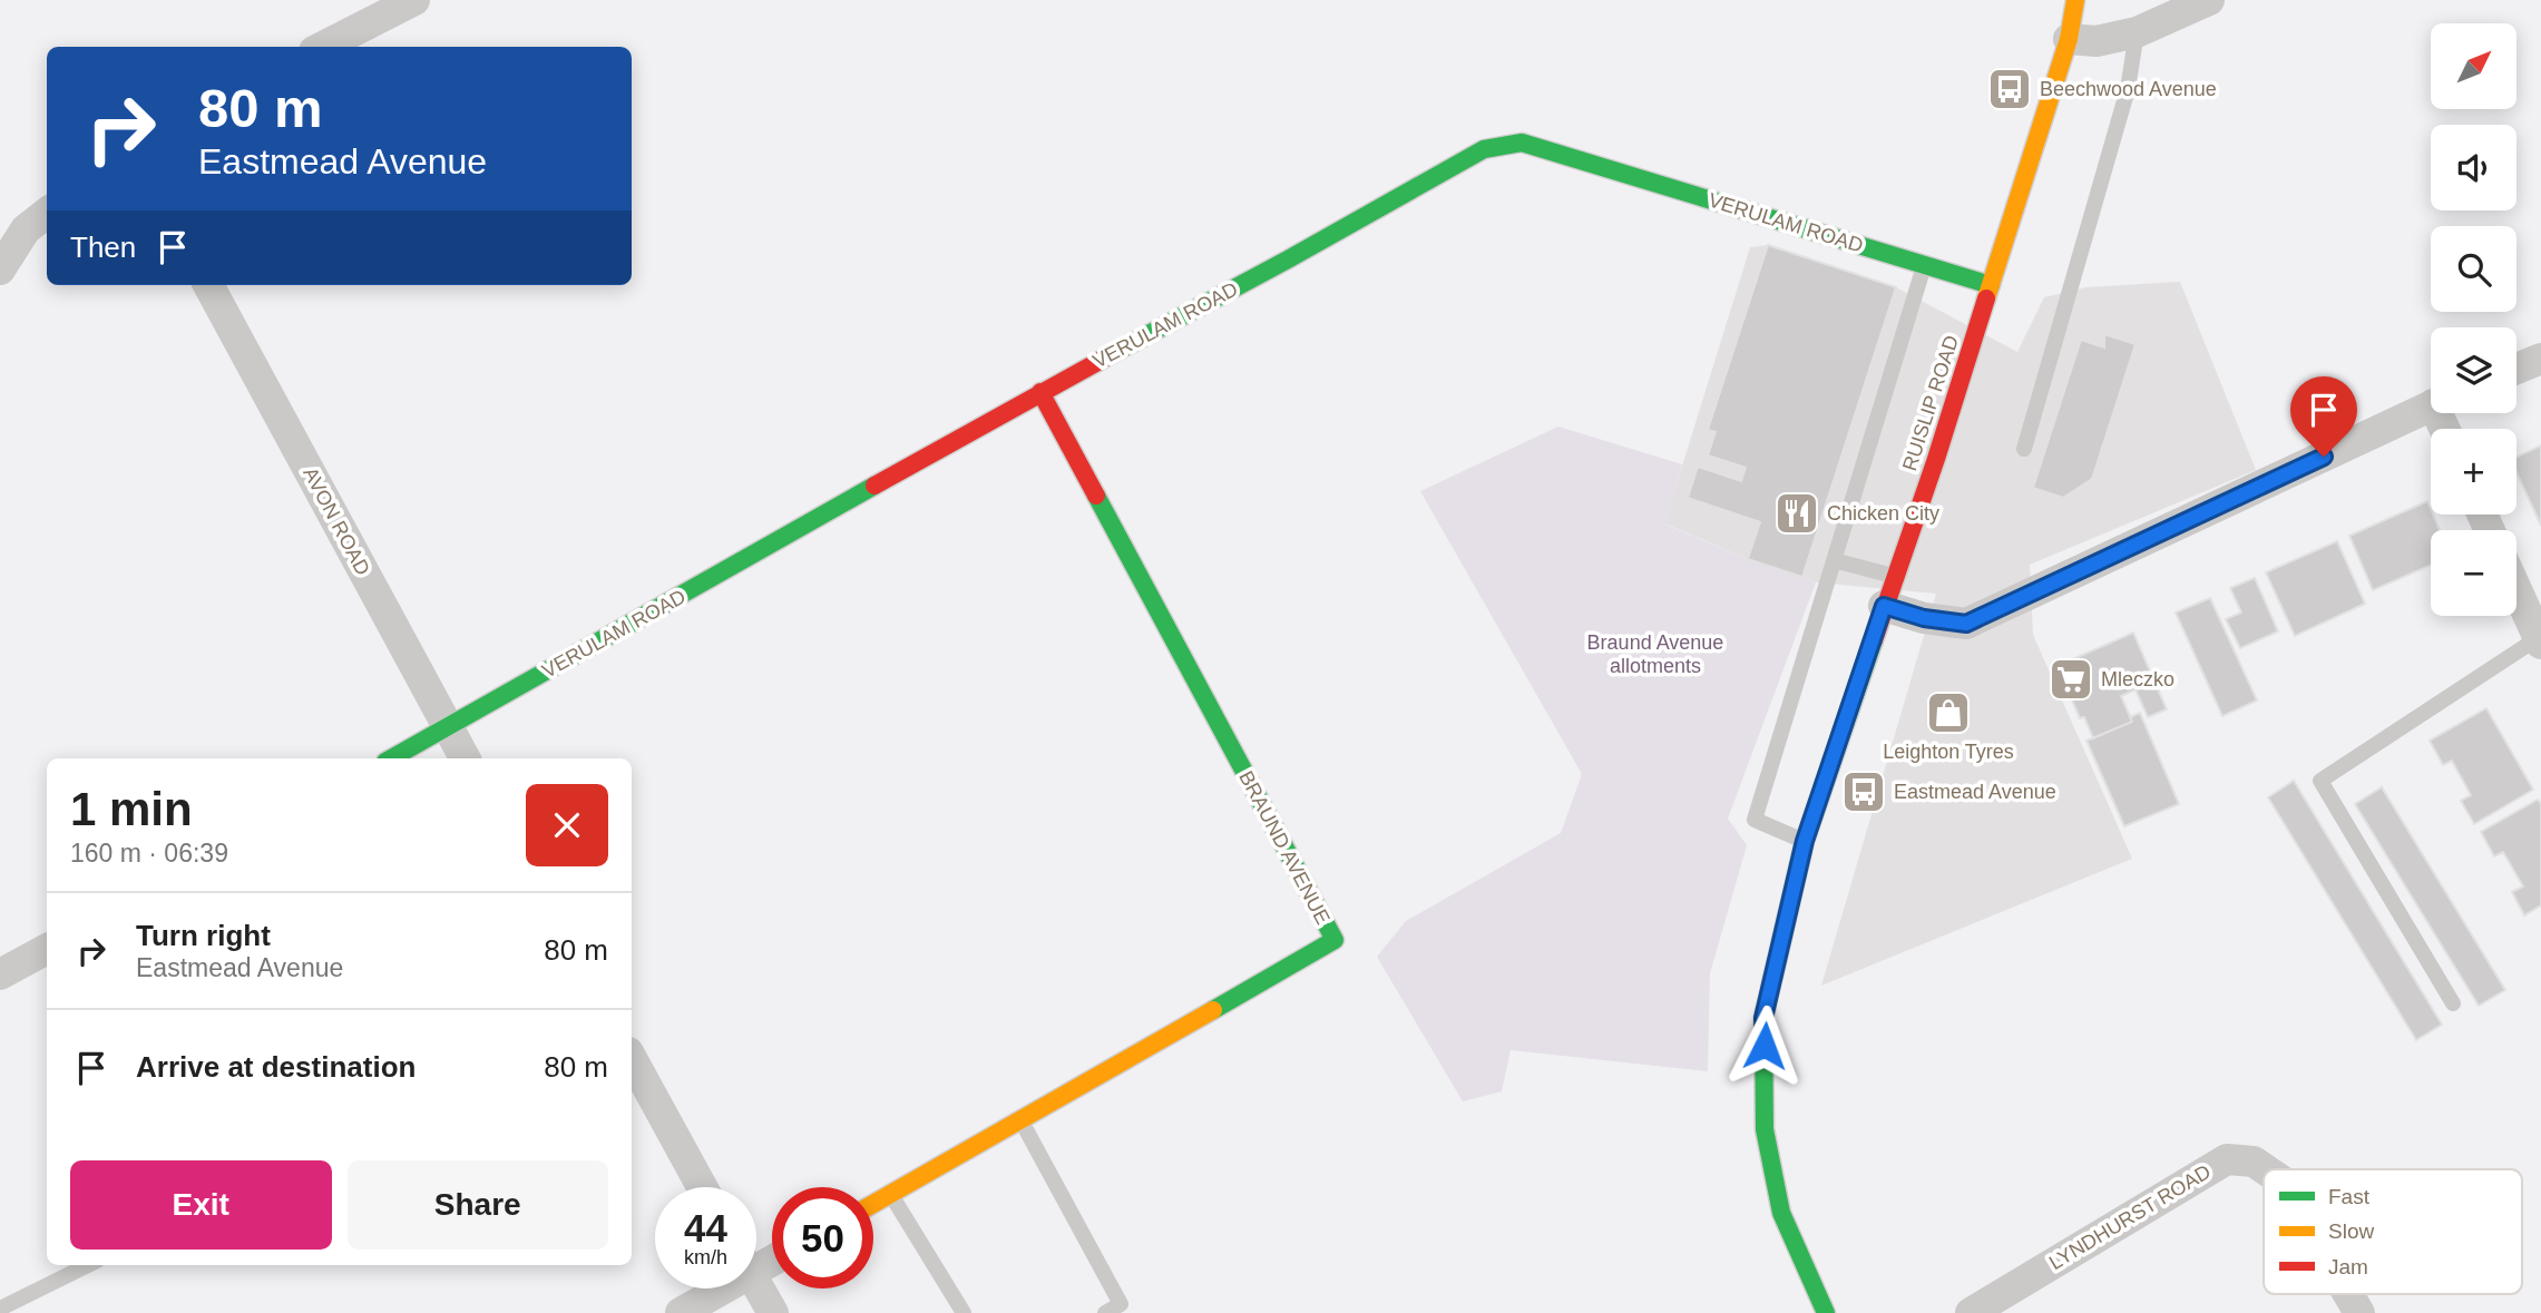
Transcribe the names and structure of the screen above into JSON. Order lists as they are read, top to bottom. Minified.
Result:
{"streets":{"street":["VERULAM ROAD","RUISLIP ROAD","AVON ROAD","BRAUND AVENUE","LYNDHURST ROAD"]},"crossings":[["VERULAM ROAD","RUISLIP ROAD"],["VERULAM ROAD","AVON ROAD"],["VERULAM ROAD","BRAUND AVENUE"]],"parks":["Braund Avenue allotments"],"places":{"bus stop":["Beechwood Avenue","Eastmead Avenue"],"restaurant":["Chicken City"],"supermarket":["Mleczko"],"shop":["Leighton Tyres"]},"legend":["Fast","Slow","Jam"],"north":"top right","page":{"map_buttons":["+","−"],"turn":["80 m","Eastmead Avenue"],"then":"Then","heading":["1 min","160 m · 06:39"],"list":[{"name":"Turn right","note":"Eastmead Avenue","value":"80 m"},{"name":"Arrive at destination","value":"80 m"}],"buttons":["Exit","Share"],"speed":"44 km/h","limit":"50"}}
